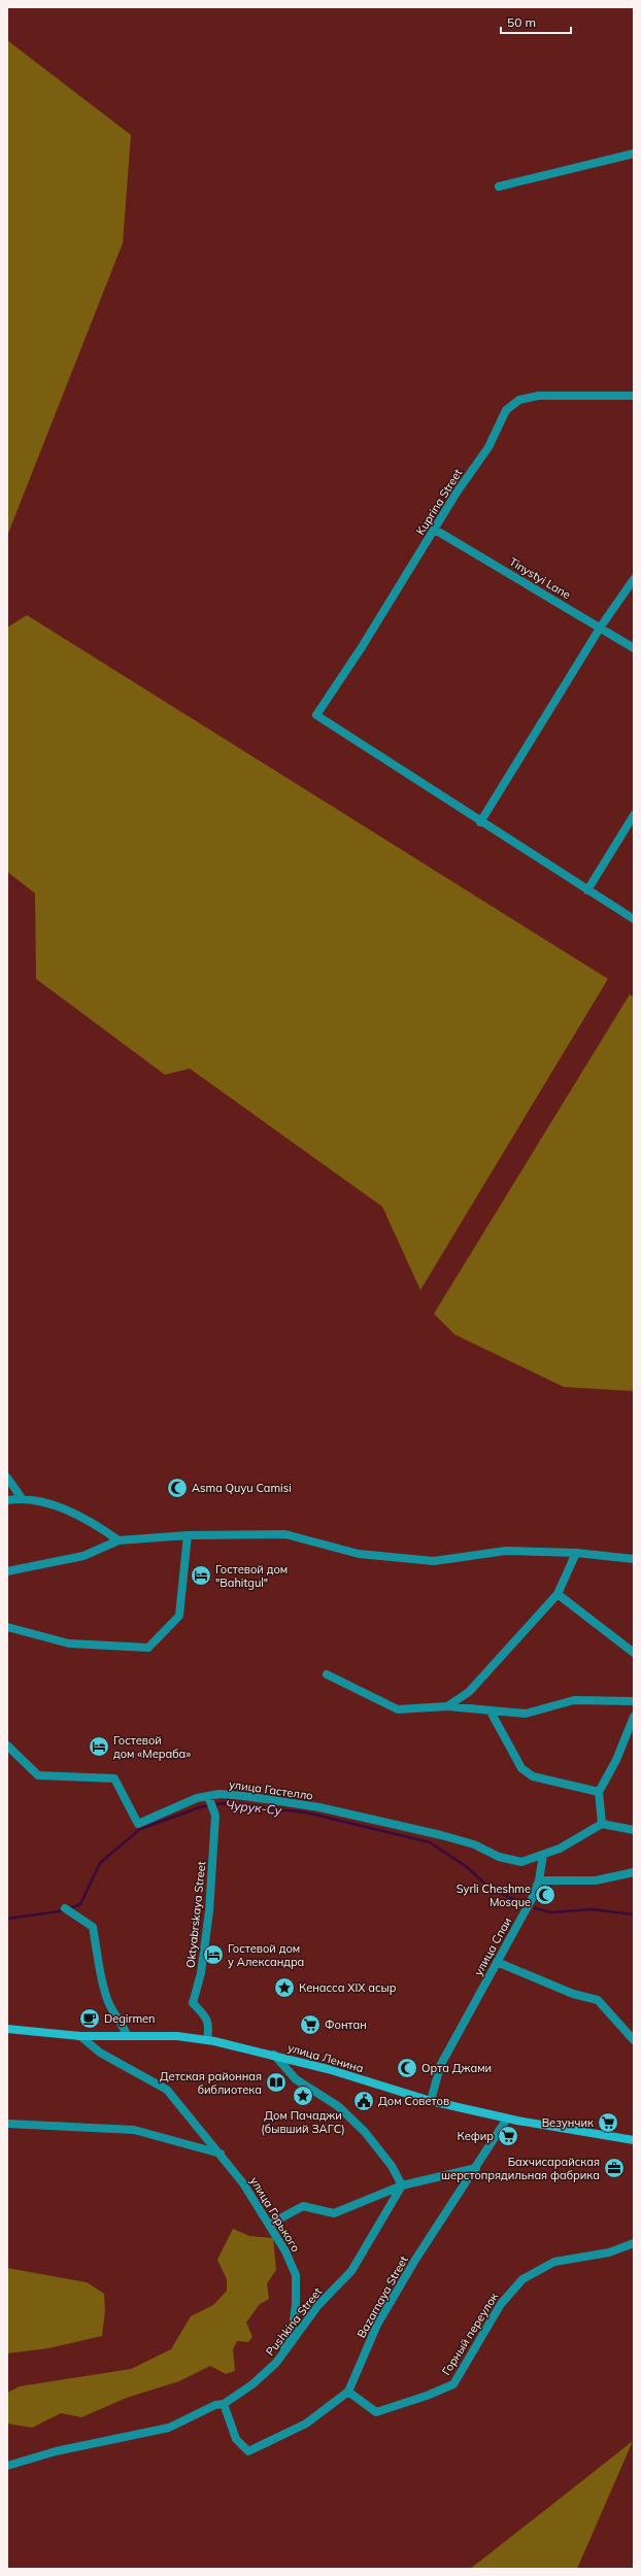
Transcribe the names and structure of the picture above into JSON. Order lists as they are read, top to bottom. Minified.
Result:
{"streets":{"main road":["улица Ленина"],"street":["Kuprina Street","Tinystyi Lane","улица Гастелло","Oktyabrskaya Street","улица Спаи","улица Горького","Bazarnaya Street","Pushkina Street","Горный переулок"]},"crossings":[["Kuprina Street","Tinystyi Lane"],["улица Гастелло","Oktyabrskaya Street"],["улица Гастелло","улица Спаи"],["Oktyabrskaya Street","улица Ленина"],["улица Спаи","улица Ленина"],["улица Ленина","улица Горького"],["улица Ленина","Bazarnaya Street"],["улица Горького","Pushkina Street"],["Bazarnaya Street","Pushkina Street"],["Bazarnaya Street","Горный переулок"]],"water":["Чурук-Су"],"places":{"mosque":["Asma Quyu Camisi","Syrli Cheshme Mosque","Орта Джами"],"hotel":["Гостевой дом \"Bahitgul\"","Гостевой дом «Мераба»","Гостевой дом у Александра"],"place":["Кенасса XIX асыр","Дом Пачаджи (бывший ЗАГС)"],"cafe":["Degirmen"],"supermarket":["Фонтан","Везунчик","Кефир"],"library":["Детская районная библиотека"],"public building":["Дом Советов"],"office":["Бахчисарайская шерстопрядильная фабрика"]},"scale_bar":"50 m"}
